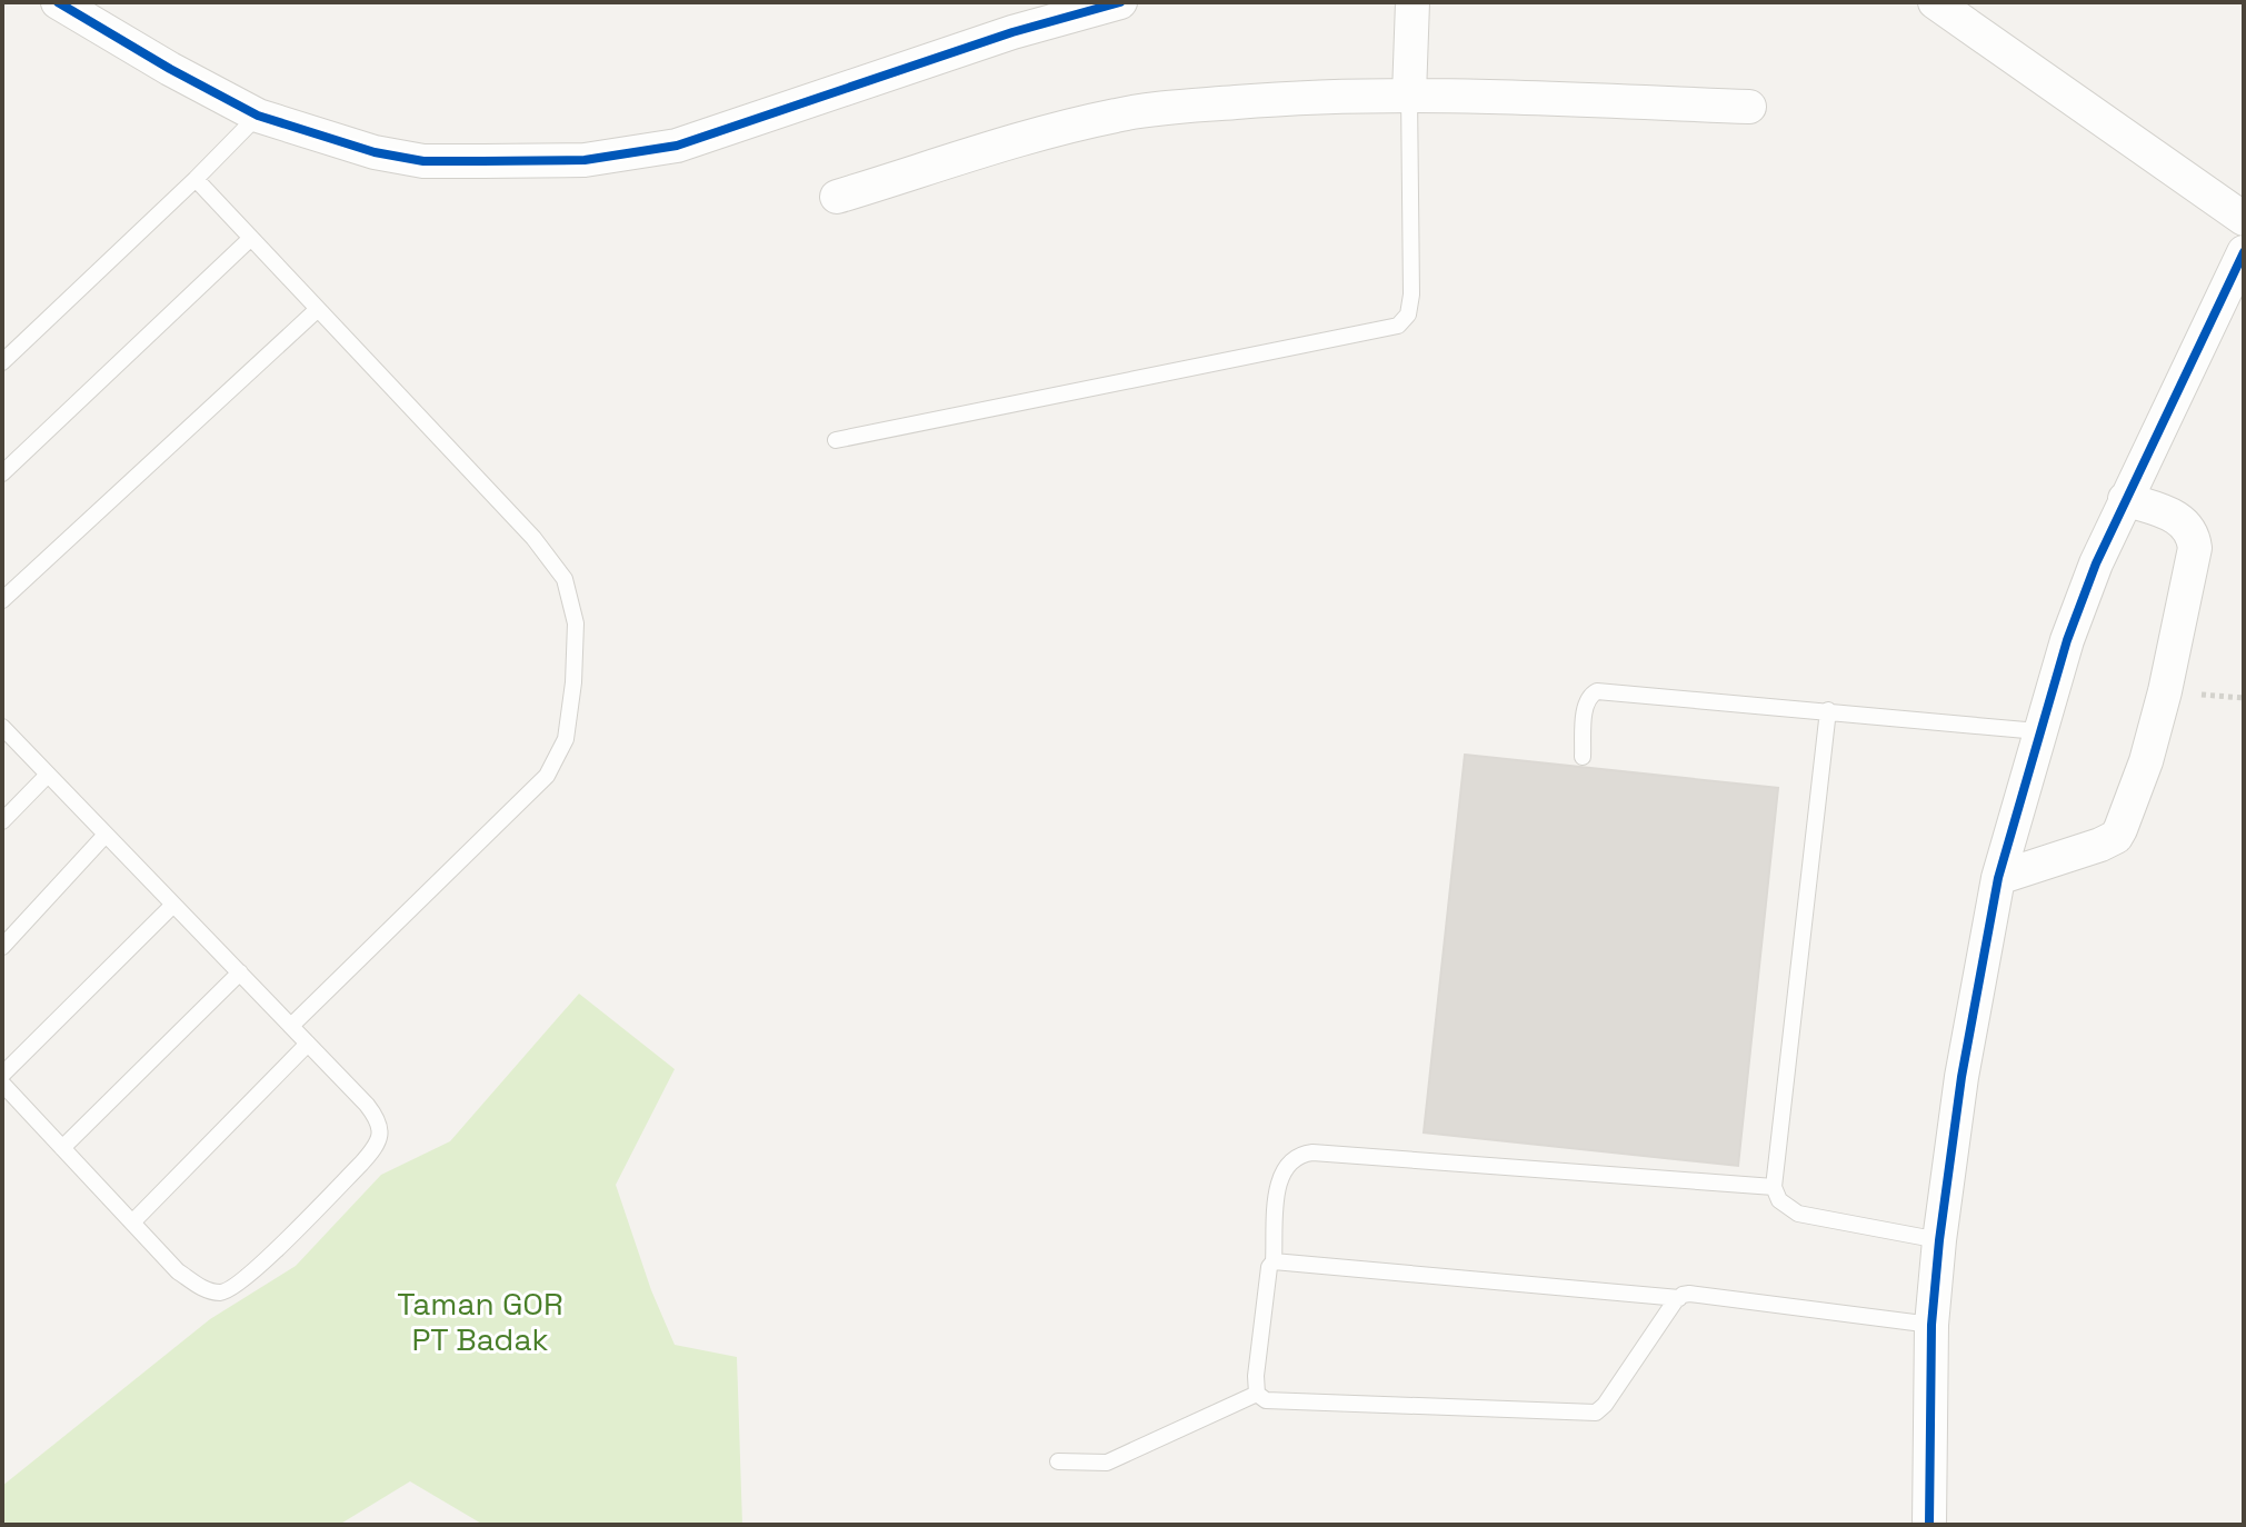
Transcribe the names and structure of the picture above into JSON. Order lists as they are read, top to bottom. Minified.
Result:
{"parks":["Taman GOR PT Badak"]}
